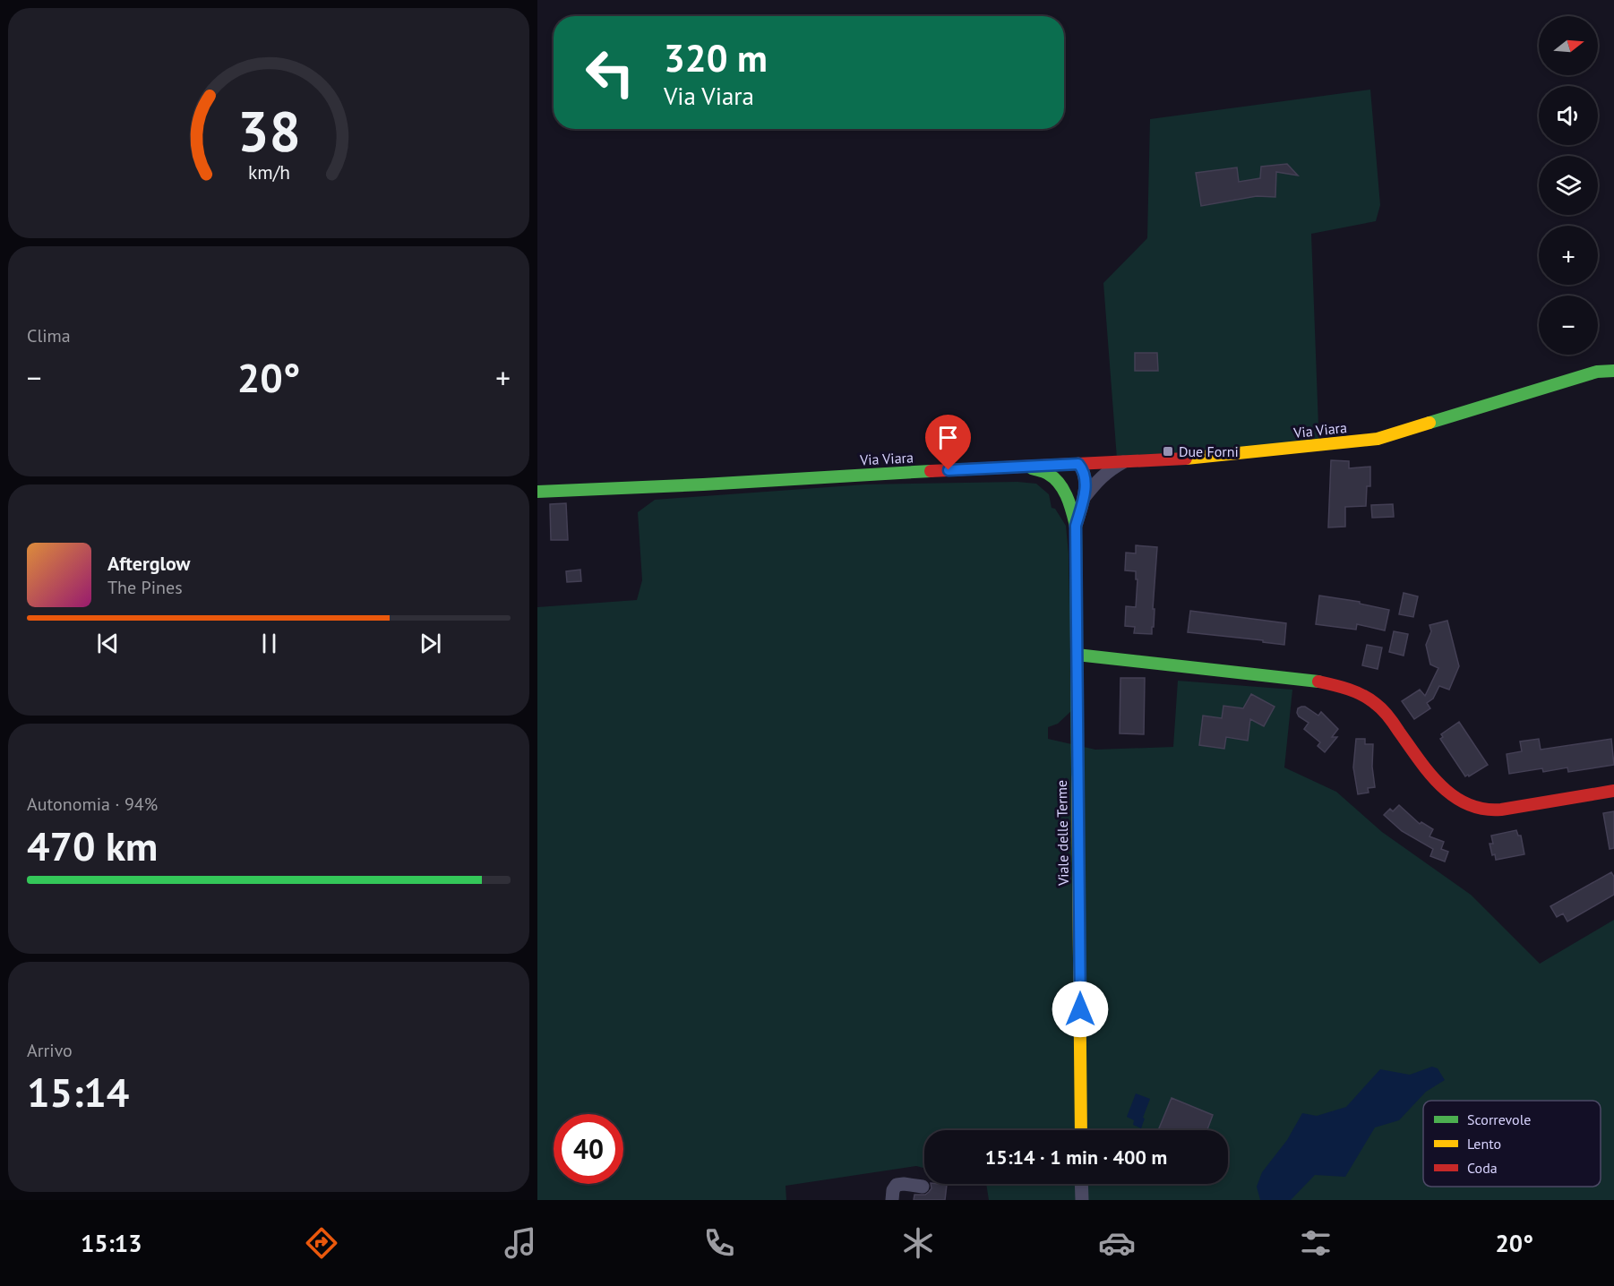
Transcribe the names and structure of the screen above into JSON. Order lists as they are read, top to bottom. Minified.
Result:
{"streets":{"street":["Via Viara","Viale delle Terme"]},"crossings":[["Via Viara","Viale delle Terme"]],"places":{"transit":["Due Forni"]},"legend":["Scorrevole","Lento","Coda"],"north":"right","page":{"map_buttons":["+","−"],"turn":["320 m","Via Viara"],"tile":["Clima",["Autonomia · 94%","470 km"],["Arrivo","15:14"]],"heat":["−","20°","+"],"song":["Afterglow","The Pines"],"limit":"40","trip":"15:14 · 1 min · 400 m","tabs":["15:13","20°"],"gauge":["38","km/h"]}}
